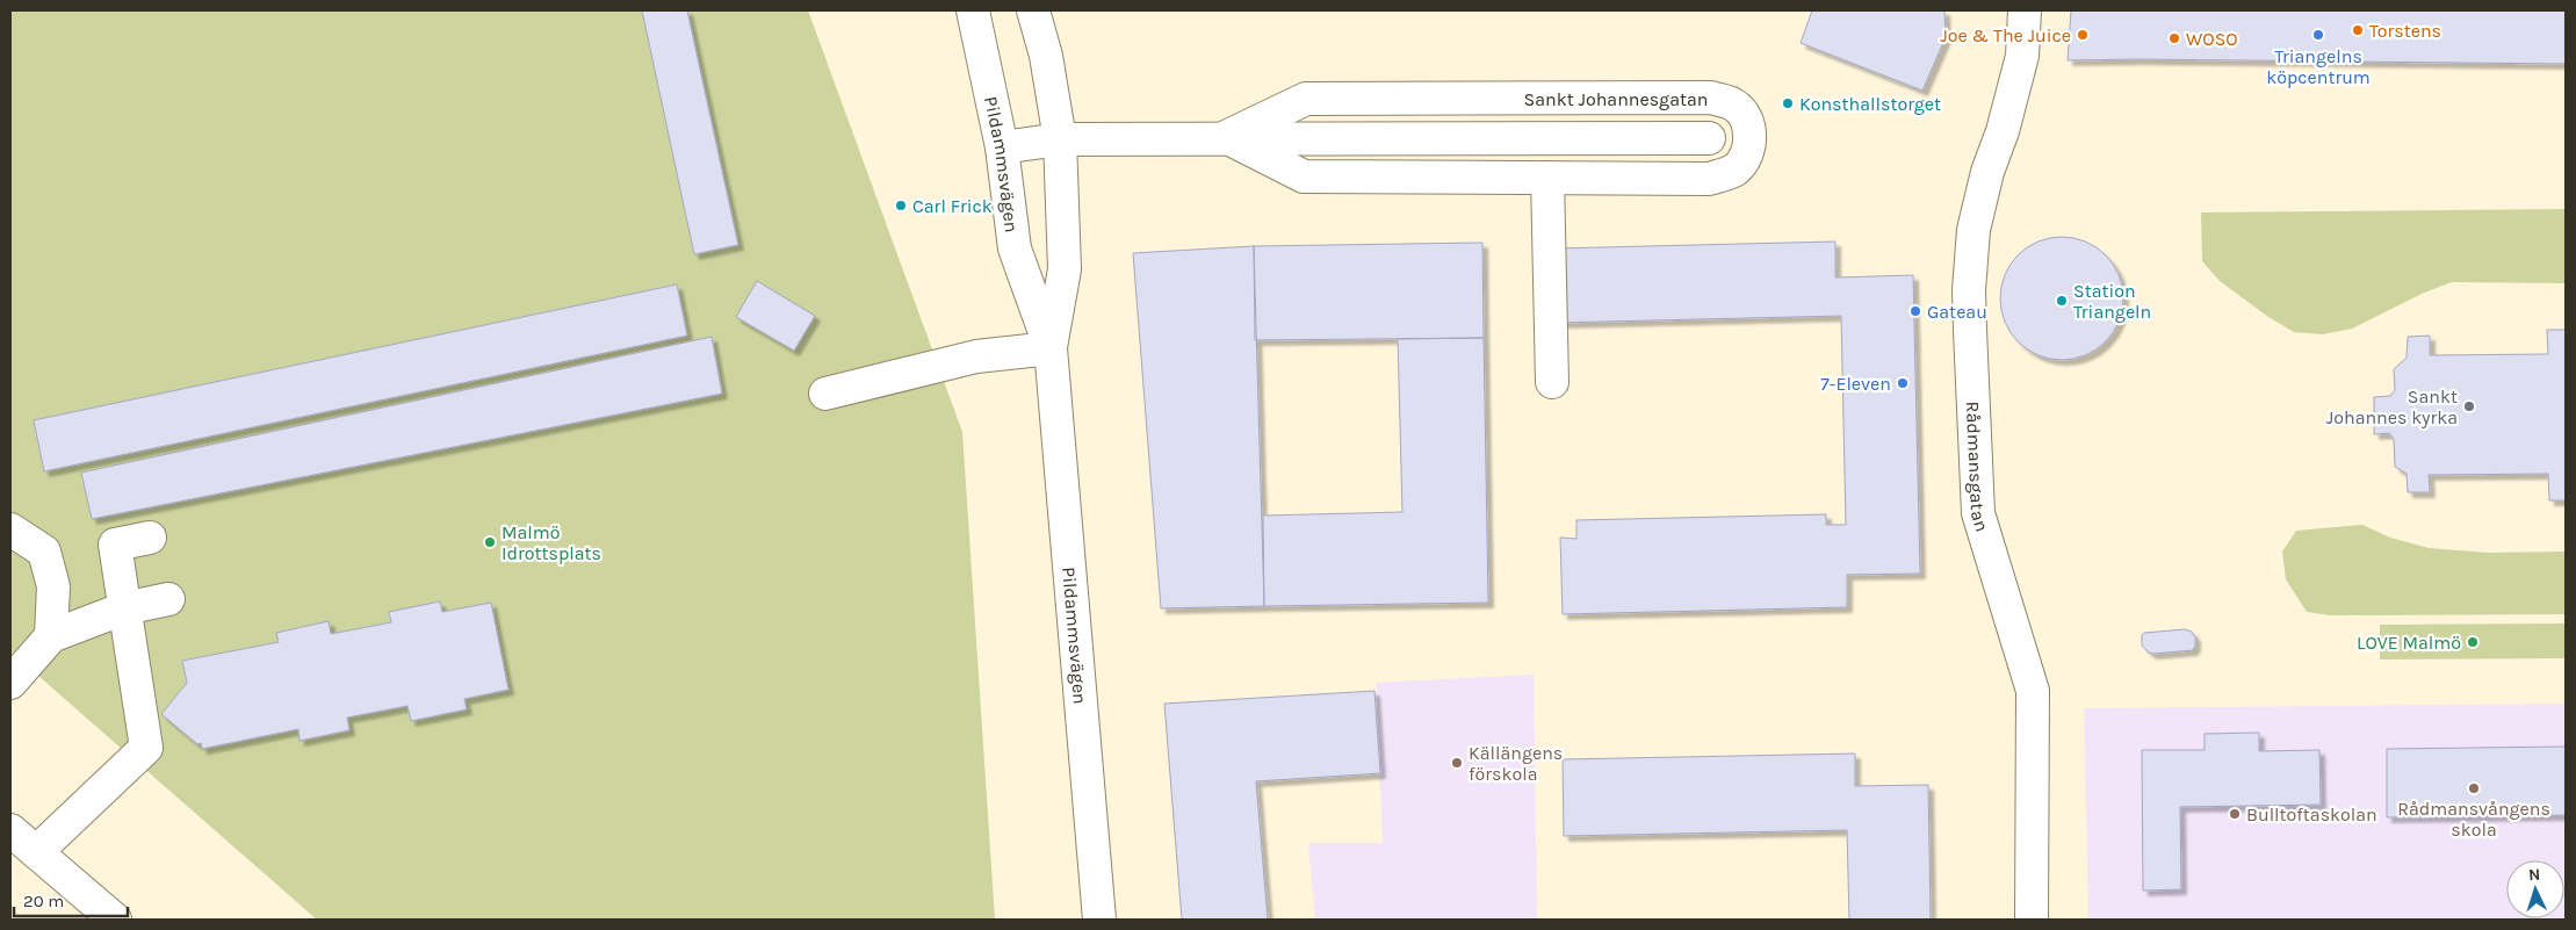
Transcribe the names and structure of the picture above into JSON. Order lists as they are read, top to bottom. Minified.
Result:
{"streets":{"street":["Sankt Johannesgatan","Pildammsvägen","Rådmansgatan"]},"crossings":[["Sankt Johannesgatan","Pildammsvägen"]],"places":["Torstens","Joe & The Juice","Triangelns köpcentrum","WOSO","Konsthallstorget","Carl Frick","Station Triangeln","Gateau","7-Eleven","Sankt Johannes kyrka","Malmö Idrottsplats","LOVE Malmö","Källängens förskola","Rådmansvångens skola","Bulltoftaskolan"],"scale_bar":"20 m","north":"top"}
